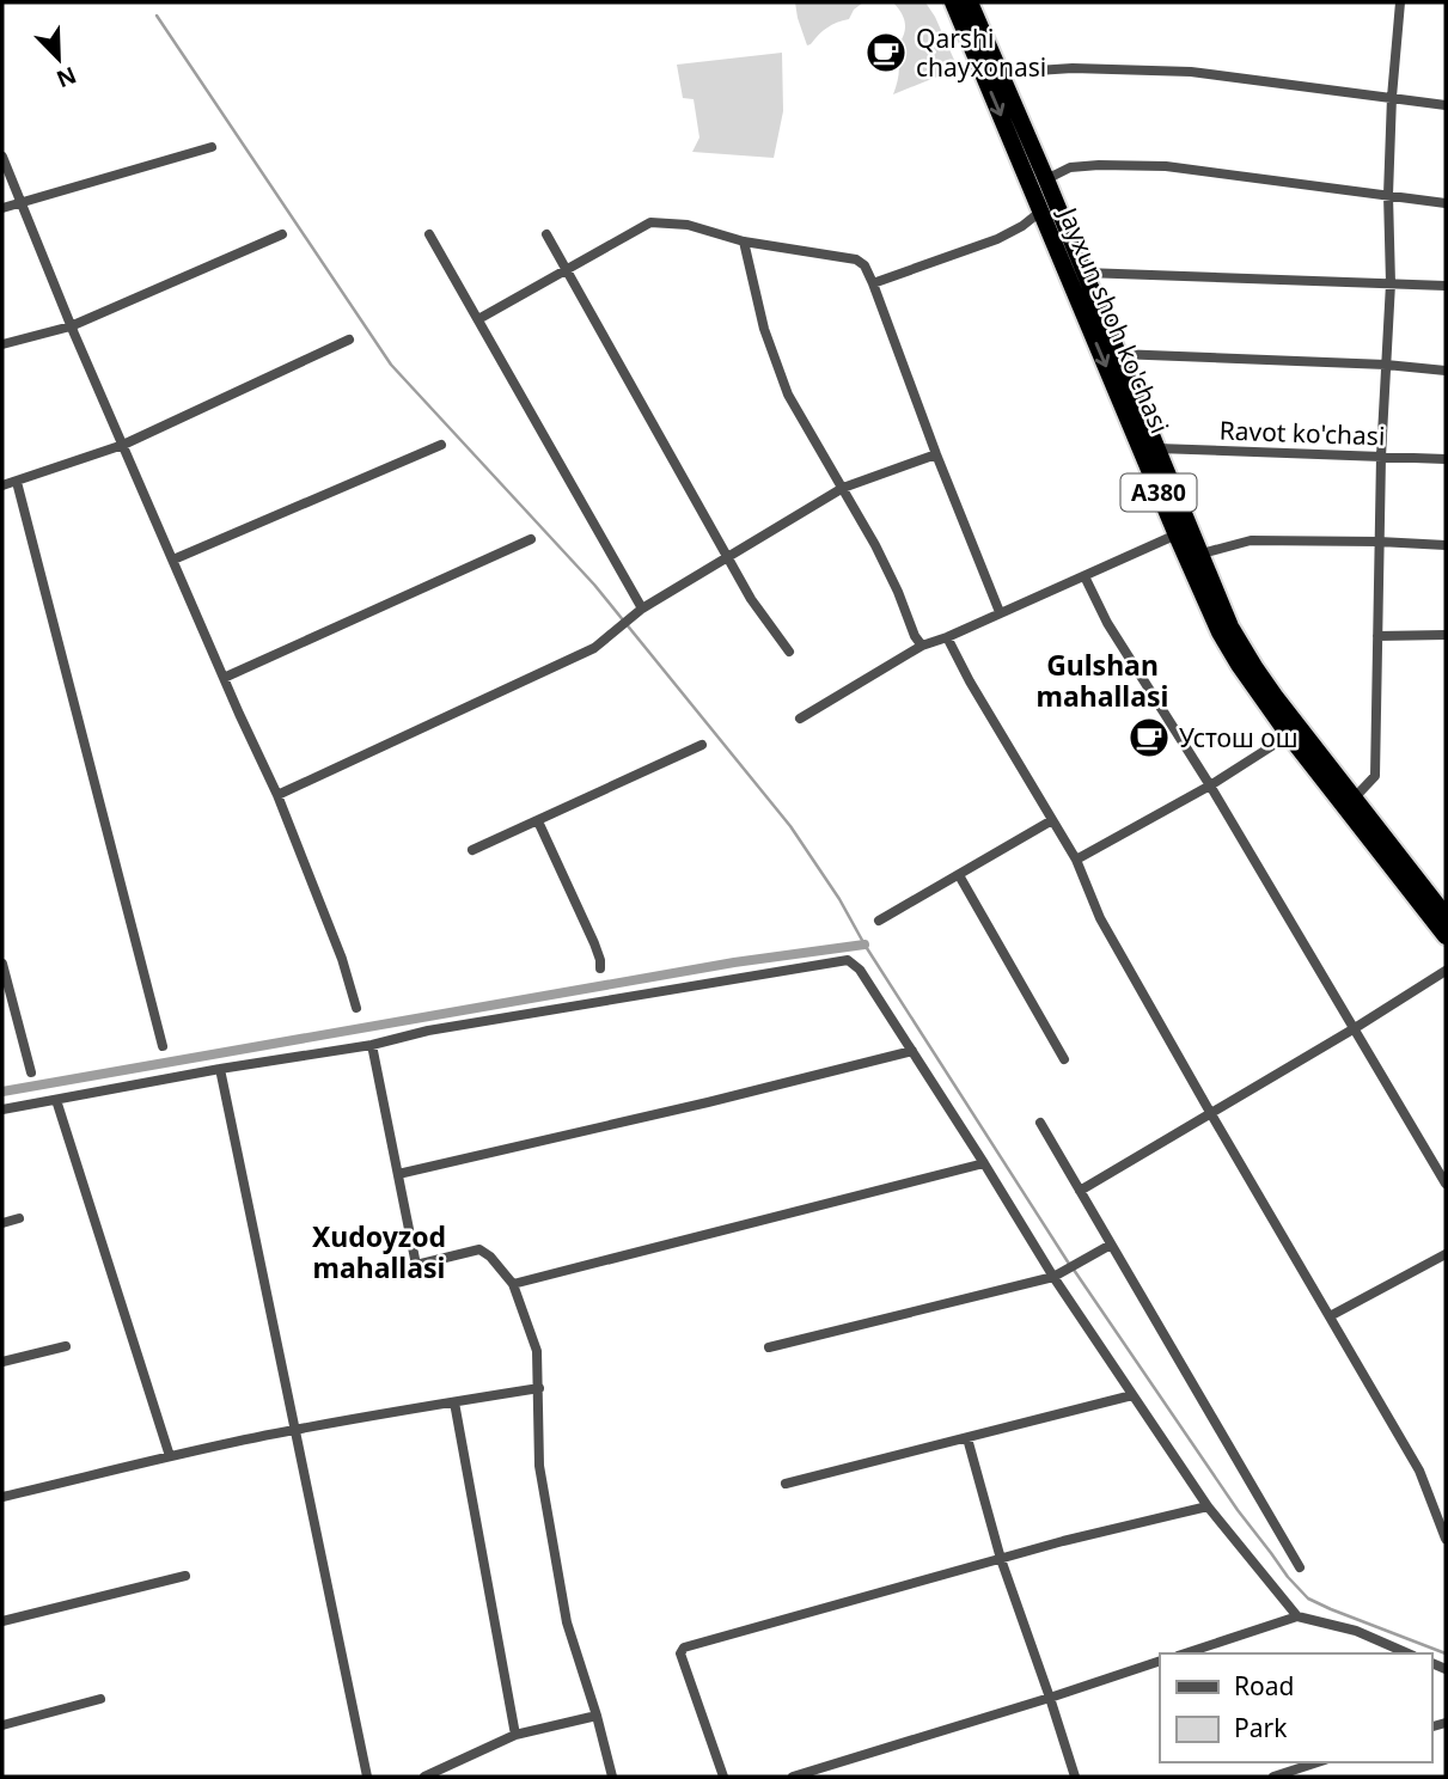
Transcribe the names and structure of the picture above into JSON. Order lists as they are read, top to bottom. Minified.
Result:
{"streets":{"highway":["Jayxun shoh ko'chasi","A380"],"street":["Ravot ko'chasi"]},"crossings":[["Jayxun shoh ko'chasi","Ravot ko'chasi"]],"districts":["Gulshan mahallasi","Xudoyzod mahallasi"],"places":{"cafe":["Qarshi chayxonasi","Устош ош"]},"legend":["Road","Park"],"north":"bottom right"}
